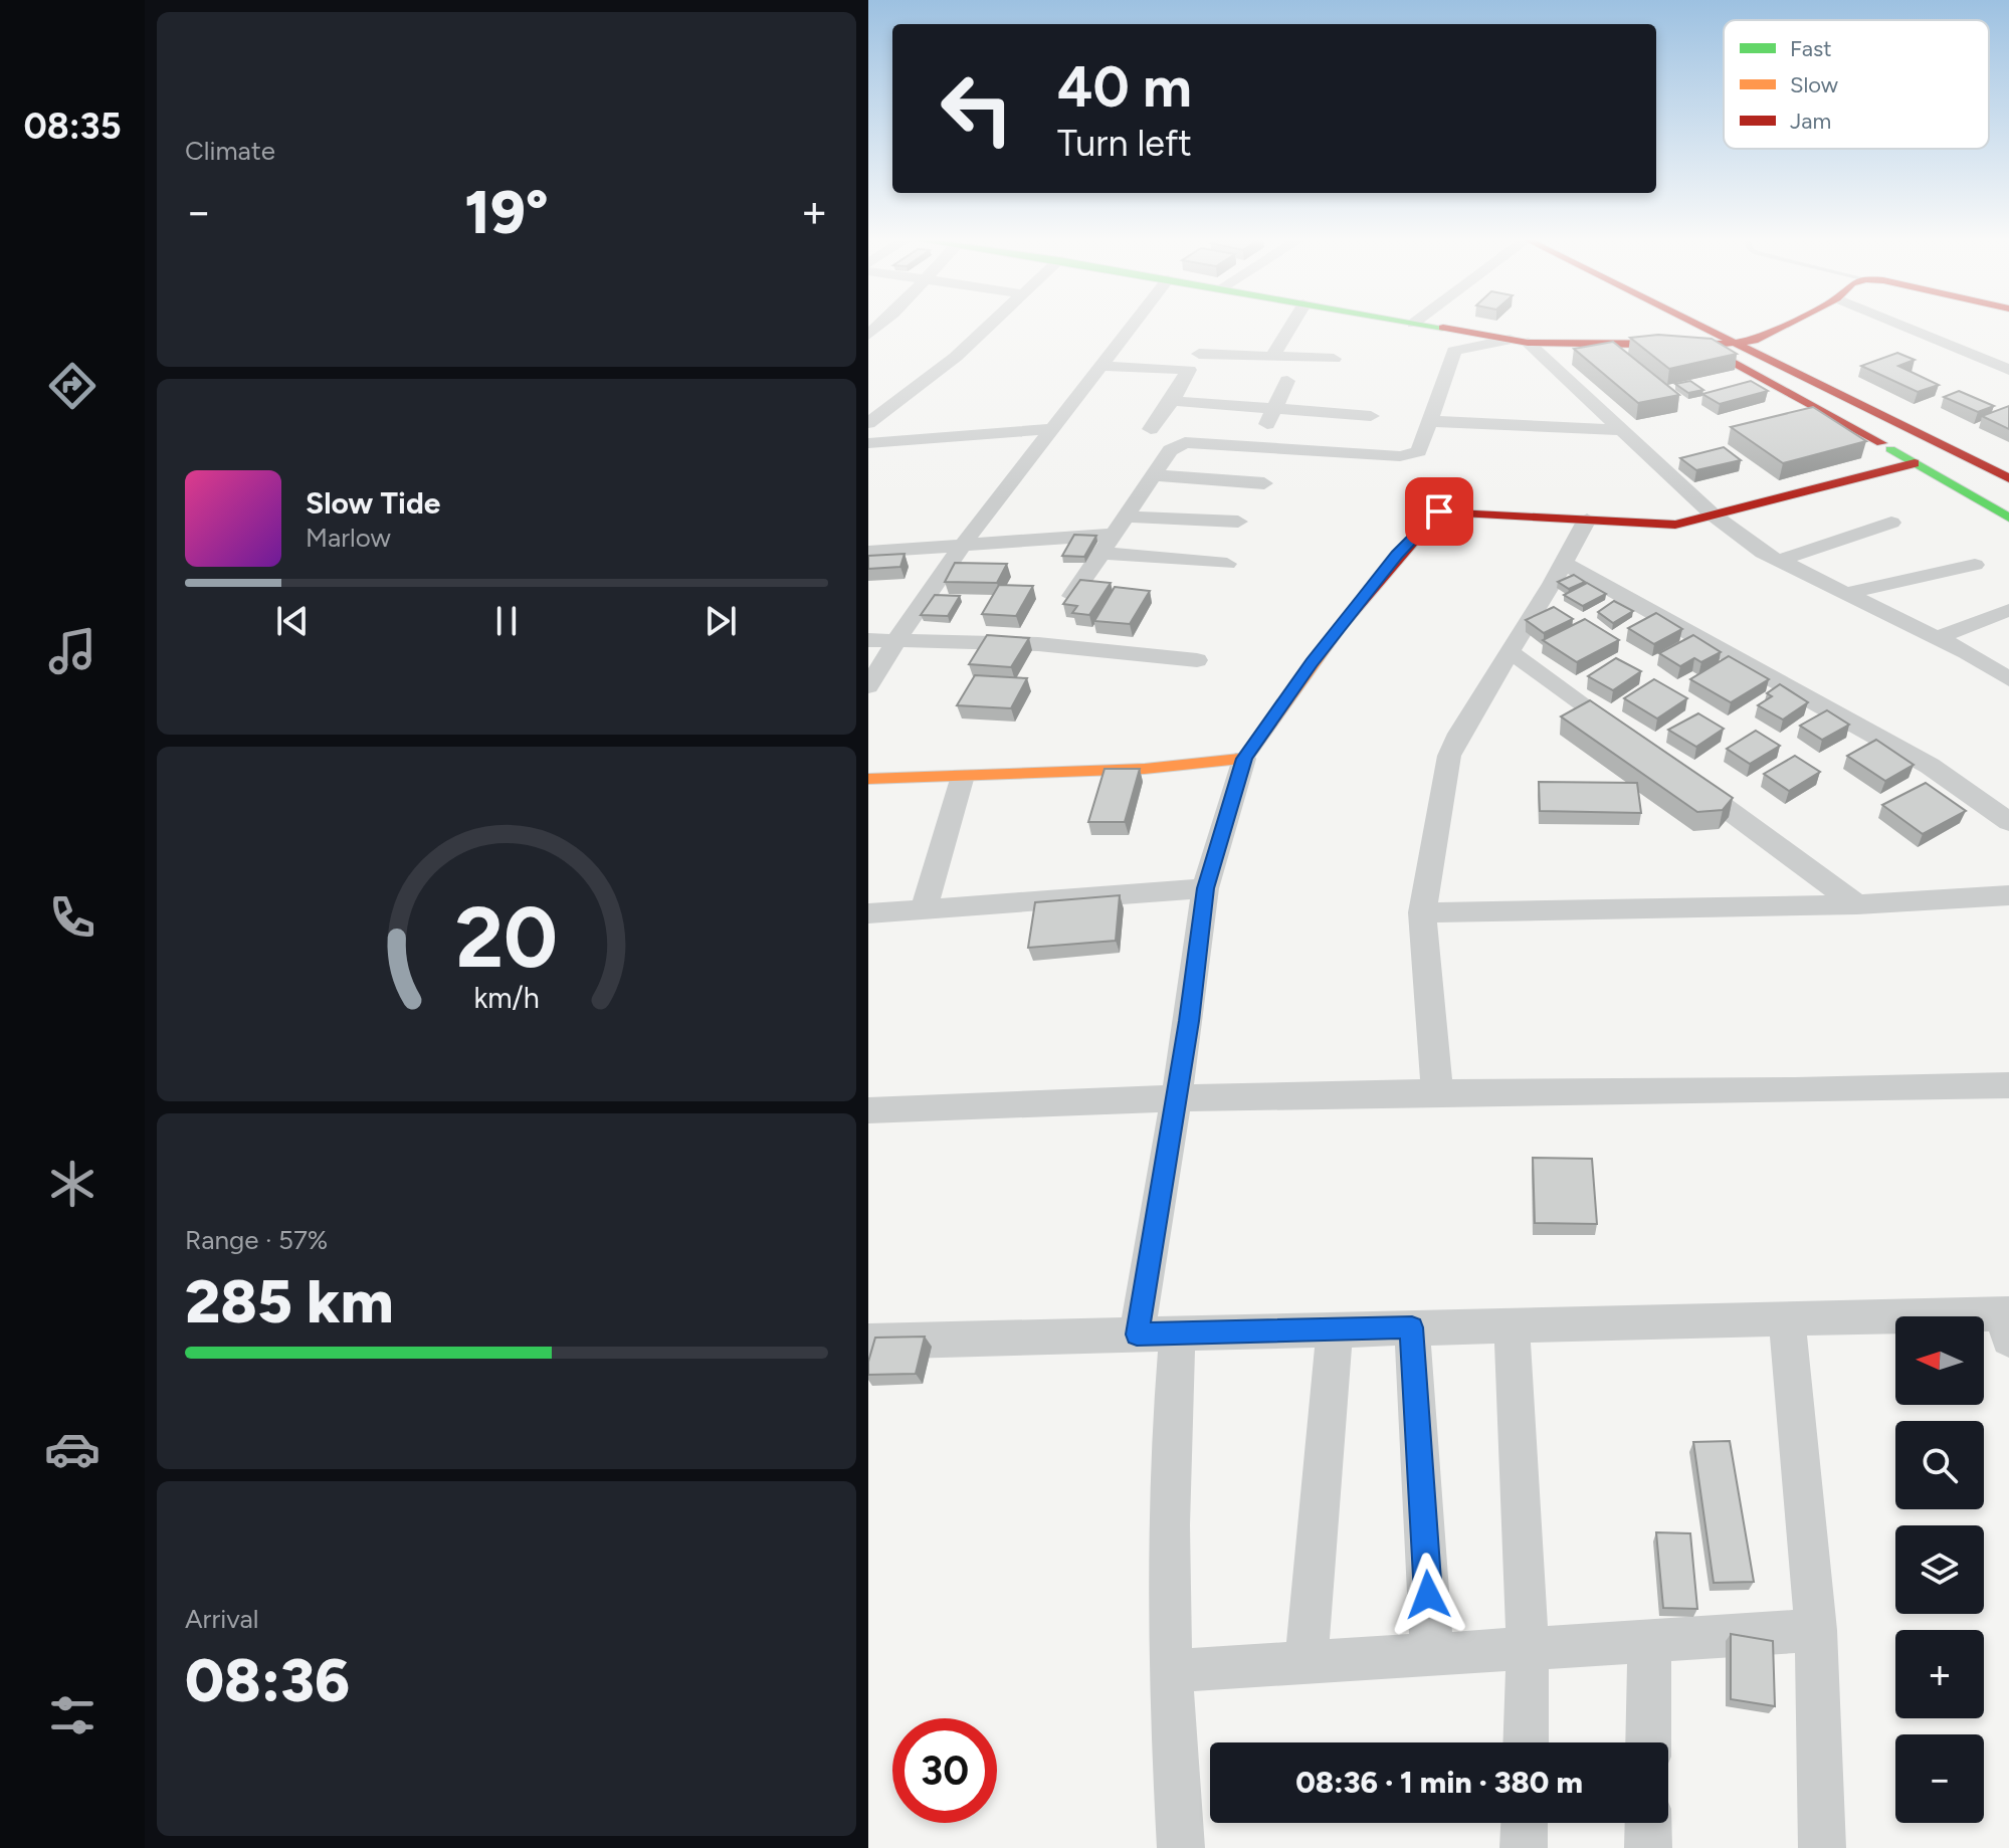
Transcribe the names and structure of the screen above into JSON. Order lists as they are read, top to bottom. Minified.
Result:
{"legend":["Fast","Slow","Jam"],"north":"left","page":{"tabs":"08:35","tile":["Climate",["Range · 57%","285 km"],["Arrival","08:36"]],"turn":["40 m","Turn left"],"heat":["−","19°","+"],"song":["Slow Tide","Marlow"],"map_buttons":["+","−"],"limit":"30","trip":"08:36 · 1 min · 380 m","gauge":["20","km/h"]}}
